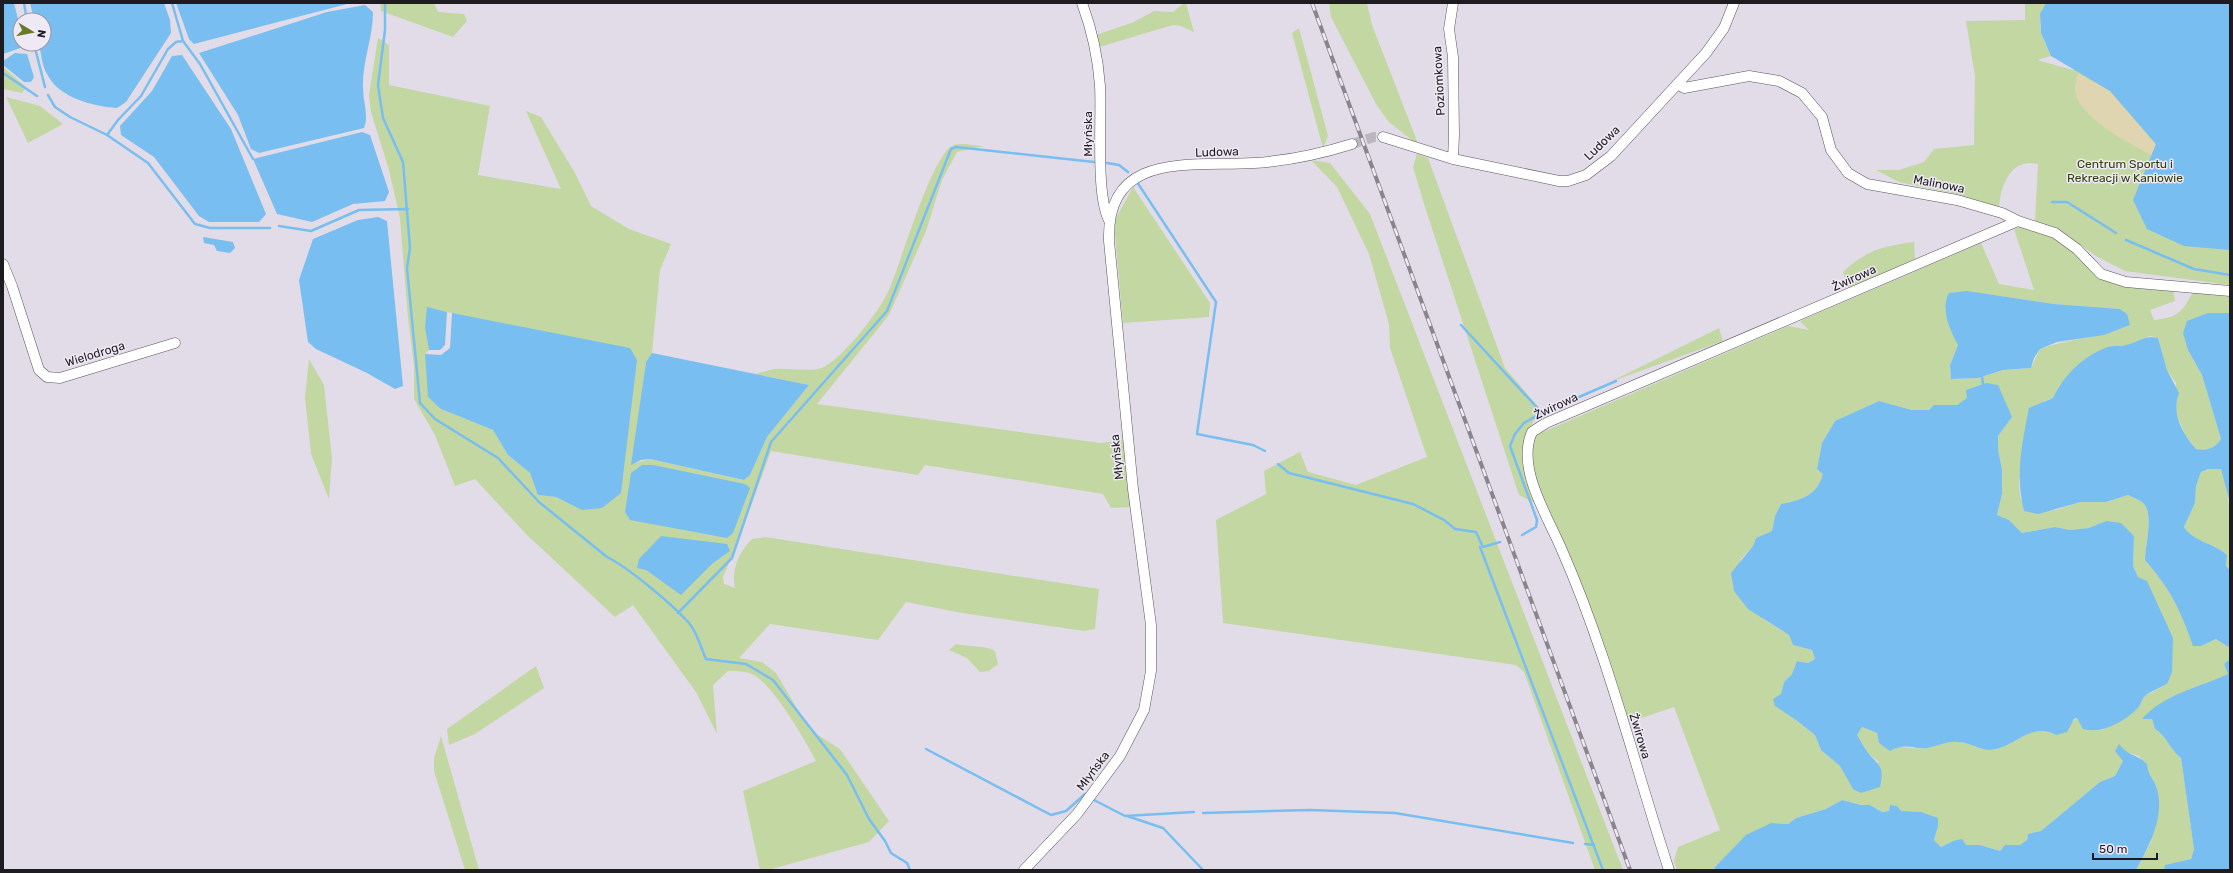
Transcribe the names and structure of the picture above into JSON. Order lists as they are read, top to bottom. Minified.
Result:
{"streets":{"street":["Poziomkowa","Młyńska","Ludowa","Malinowa","Żwirowa","Wielodroga"]},"crossings":[["Poziomkowa","Ludowa"],["Młyńska","Ludowa"],["Ludowa","Malinowa"],["Malinowa","Żwirowa"]],"parks":["Centrum Sportu i Rekreacji w Kaniowie"],"scale_bar":"50 m","north":"right"}
